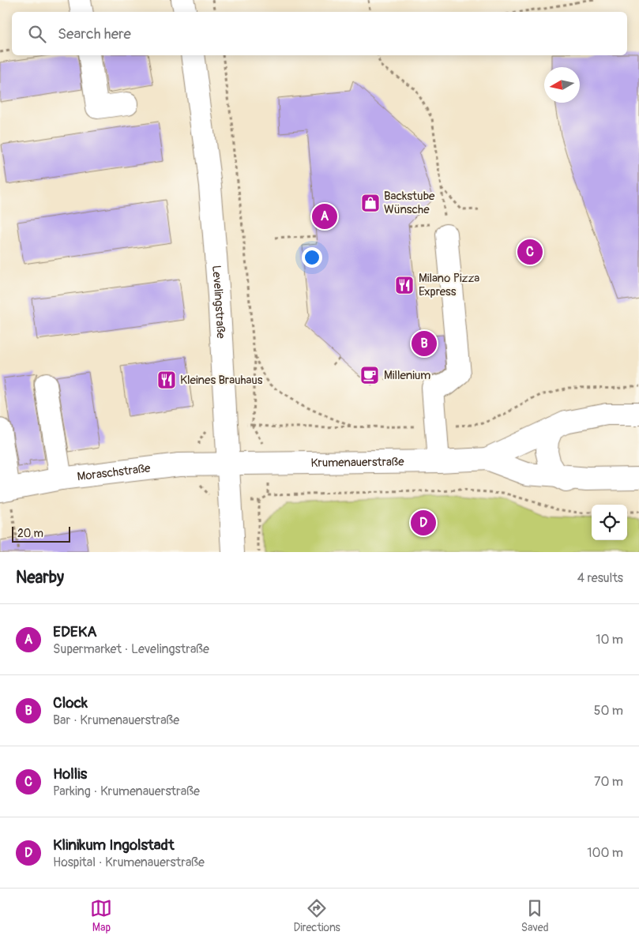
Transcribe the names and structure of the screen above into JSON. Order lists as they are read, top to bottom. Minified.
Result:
{"streets":{"street":["Levelingstraße","Krumenauerstraße","Moraschstraße"]},"crossings":[["Levelingstraße","Krumenauerstraße"],["Levelingstraße","Moraschstraße"],["Krumenauerstraße","Moraschstraße"]],"places":{"shop":["Backstube Wünsche"],"restaurant":["Milano Pizza Express","Kleines Brauhaus"],"cafe":["Millenium"]},"scale_bar":"20 m","north":"left","page":{"search":"Search here","pins":["A","C","B","D"],"scale":"20 m","heading":["Nearby","4 results"],"list":[{"mark":"A","name":"EDEKA","note":"Supermarket · Levelingstraße","value":"10 m"},{"mark":"B","name":"Clock","note":"Bar · Krumenauerstraße","value":"50 m"},{"mark":"C","name":"Hollis","note":"Parking · Krumenauerstraße","value":"70 m"},{"mark":"D","name":"Klinikum Ingolstadt","note":"Hospital · Krumenauerstraße","value":"100 m"}],"nav":["Map","Directions","Saved"]}}
